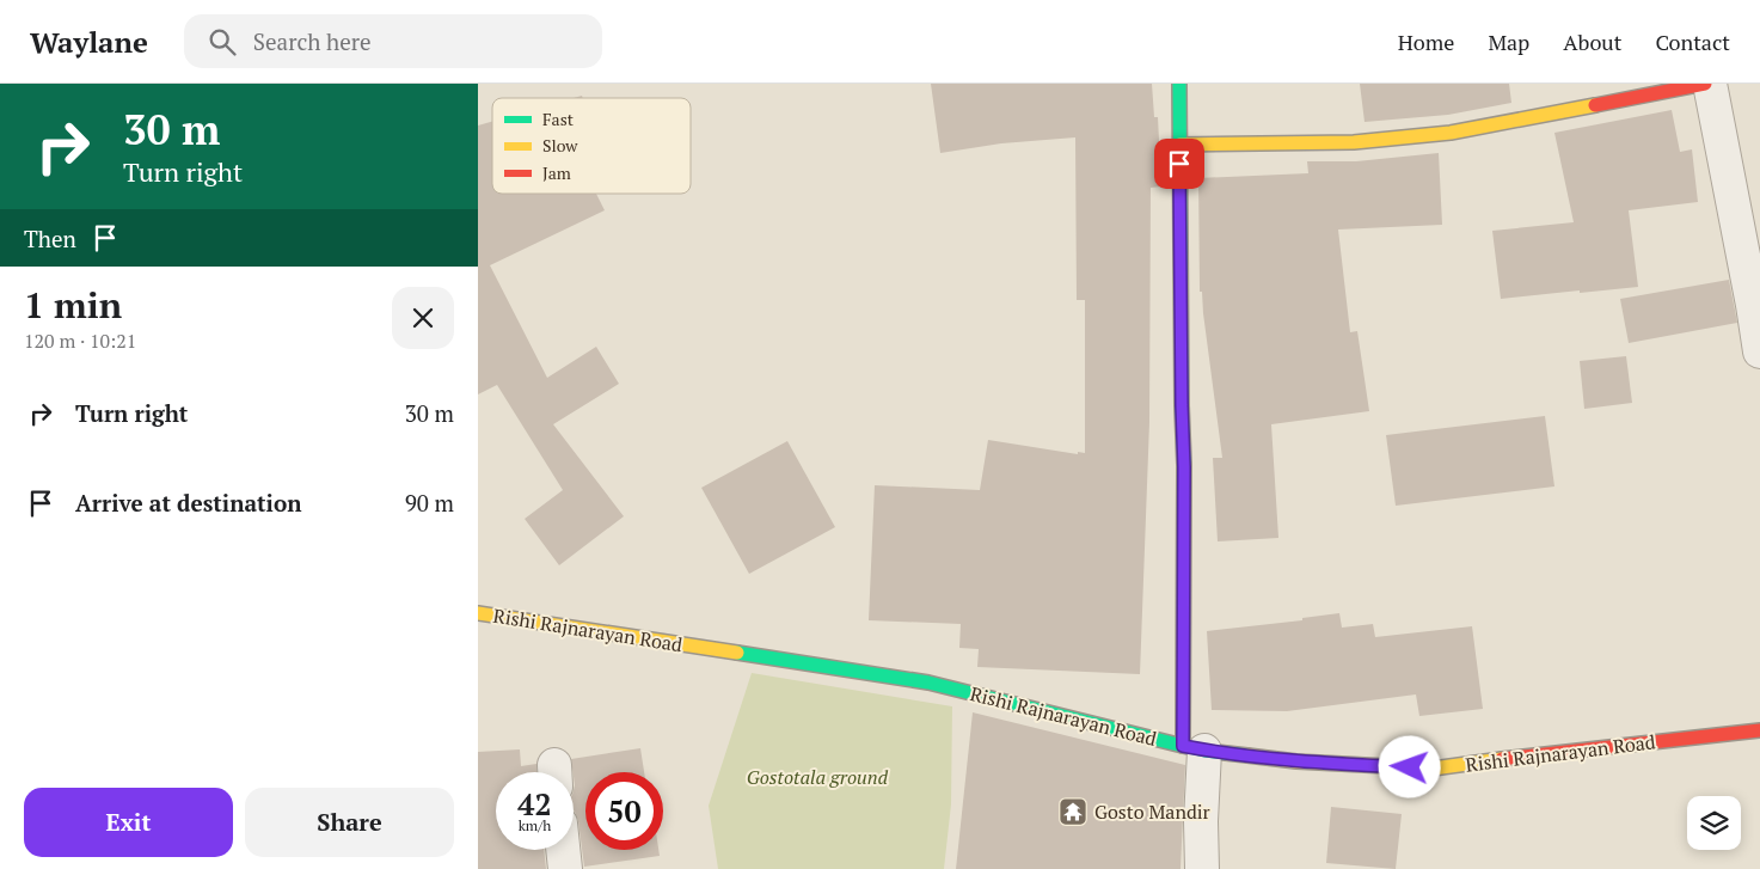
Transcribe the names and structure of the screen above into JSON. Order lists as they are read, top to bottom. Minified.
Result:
{"streets":{"main road":["Rishi Rajnarayan Road"]},"parks":["Gostotala ground"],"places":{"temple":["Gosto Mandir"]},"legend":["Fast","Slow","Jam"],"page":{"header":"Waylane","search":"Search here","nav":["Home","Map","About","Contact"],"turn":["30 m","Turn right"],"then":"Then","heading":["1 min","120 m · 10:21"],"list":[{"name":"Turn right","value":"30 m"},{"name":"Arrive at destination","value":"90 m"}],"speed":"42 km/h","limit":"50","buttons":["Exit","Share"]}}
